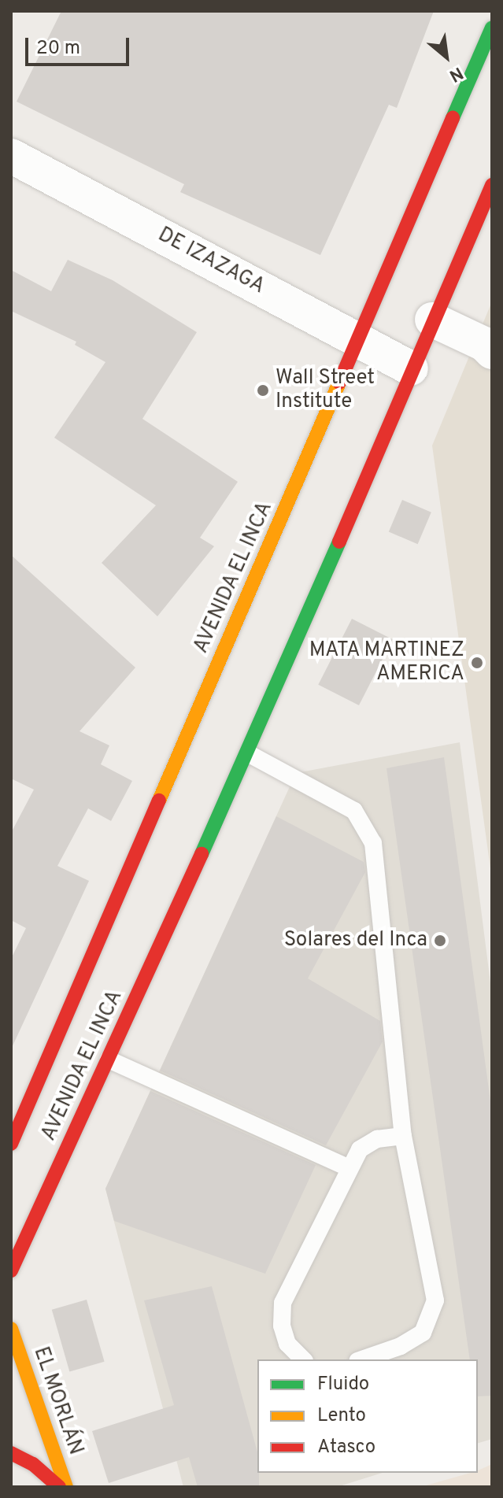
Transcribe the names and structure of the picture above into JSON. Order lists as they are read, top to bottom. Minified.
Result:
{"streets":{"main road":["AVENIDA EL INCA","EL MORLÁN"],"street":["DE IZAZAGA"]},"crossings":[["DE IZAZAGA","AVENIDA EL INCA"]],"places":["Wall Street Institute","MATA MARTINEZ AMERICA","Solares del Inca"],"legend":["Fluido","Lento","Atasco"],"scale_bar":"20 m","north":"bottom right"}
